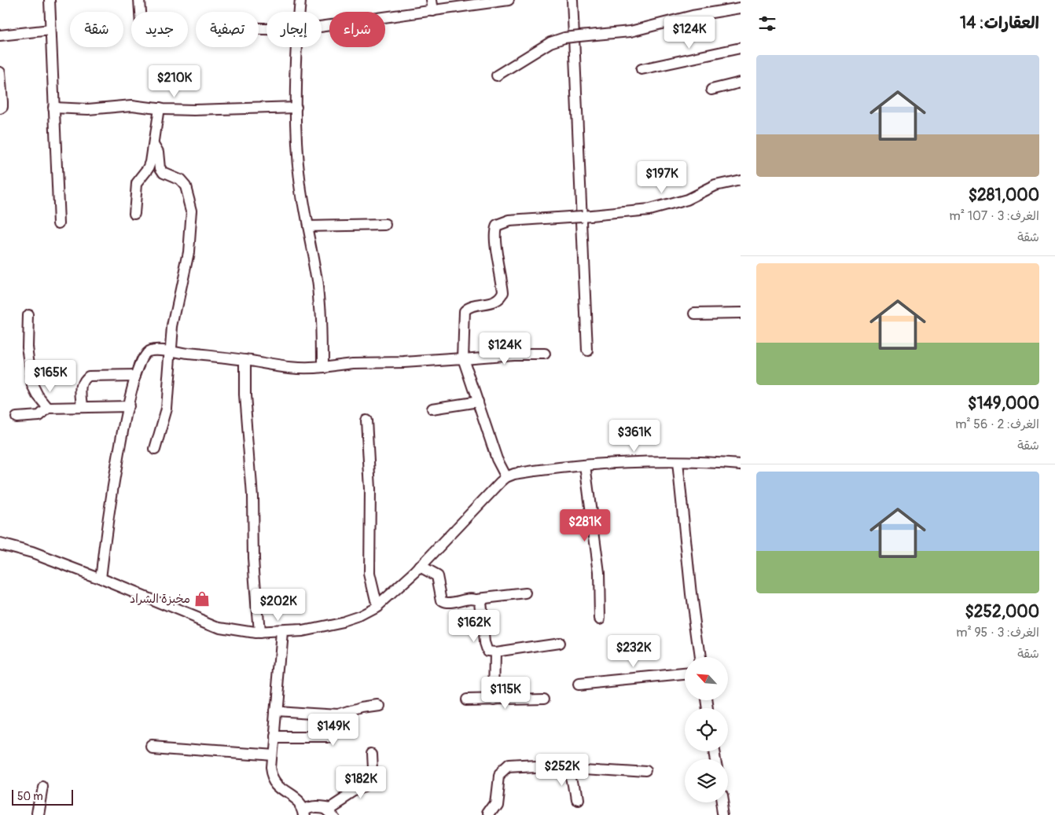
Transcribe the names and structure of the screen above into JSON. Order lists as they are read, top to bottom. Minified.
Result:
{"places":{"shop":["مخبزة الشراد"]},"scale_bar":"50 m","north":"top left","page":{"heading":"العقارات: 14","chip":["شراء","إيجار","تصفية","جديد","شقة"],"price":["$124K","$210K","$197K","$124K","$165K","$361K","$281K","$202K","$162K","$232K","$115K","$149K","$252K","$182K"],"list":[{"name":"$281,000","note":"الغرف: 3 · 107 m² · شقة"},{"name":"$149,000","note":"الغرف: 2 · 56 m² · شقة"},{"name":"$252,000","note":"الغرف: 3 · 95 m² · شقة"}],"scale":"50 m"}}
